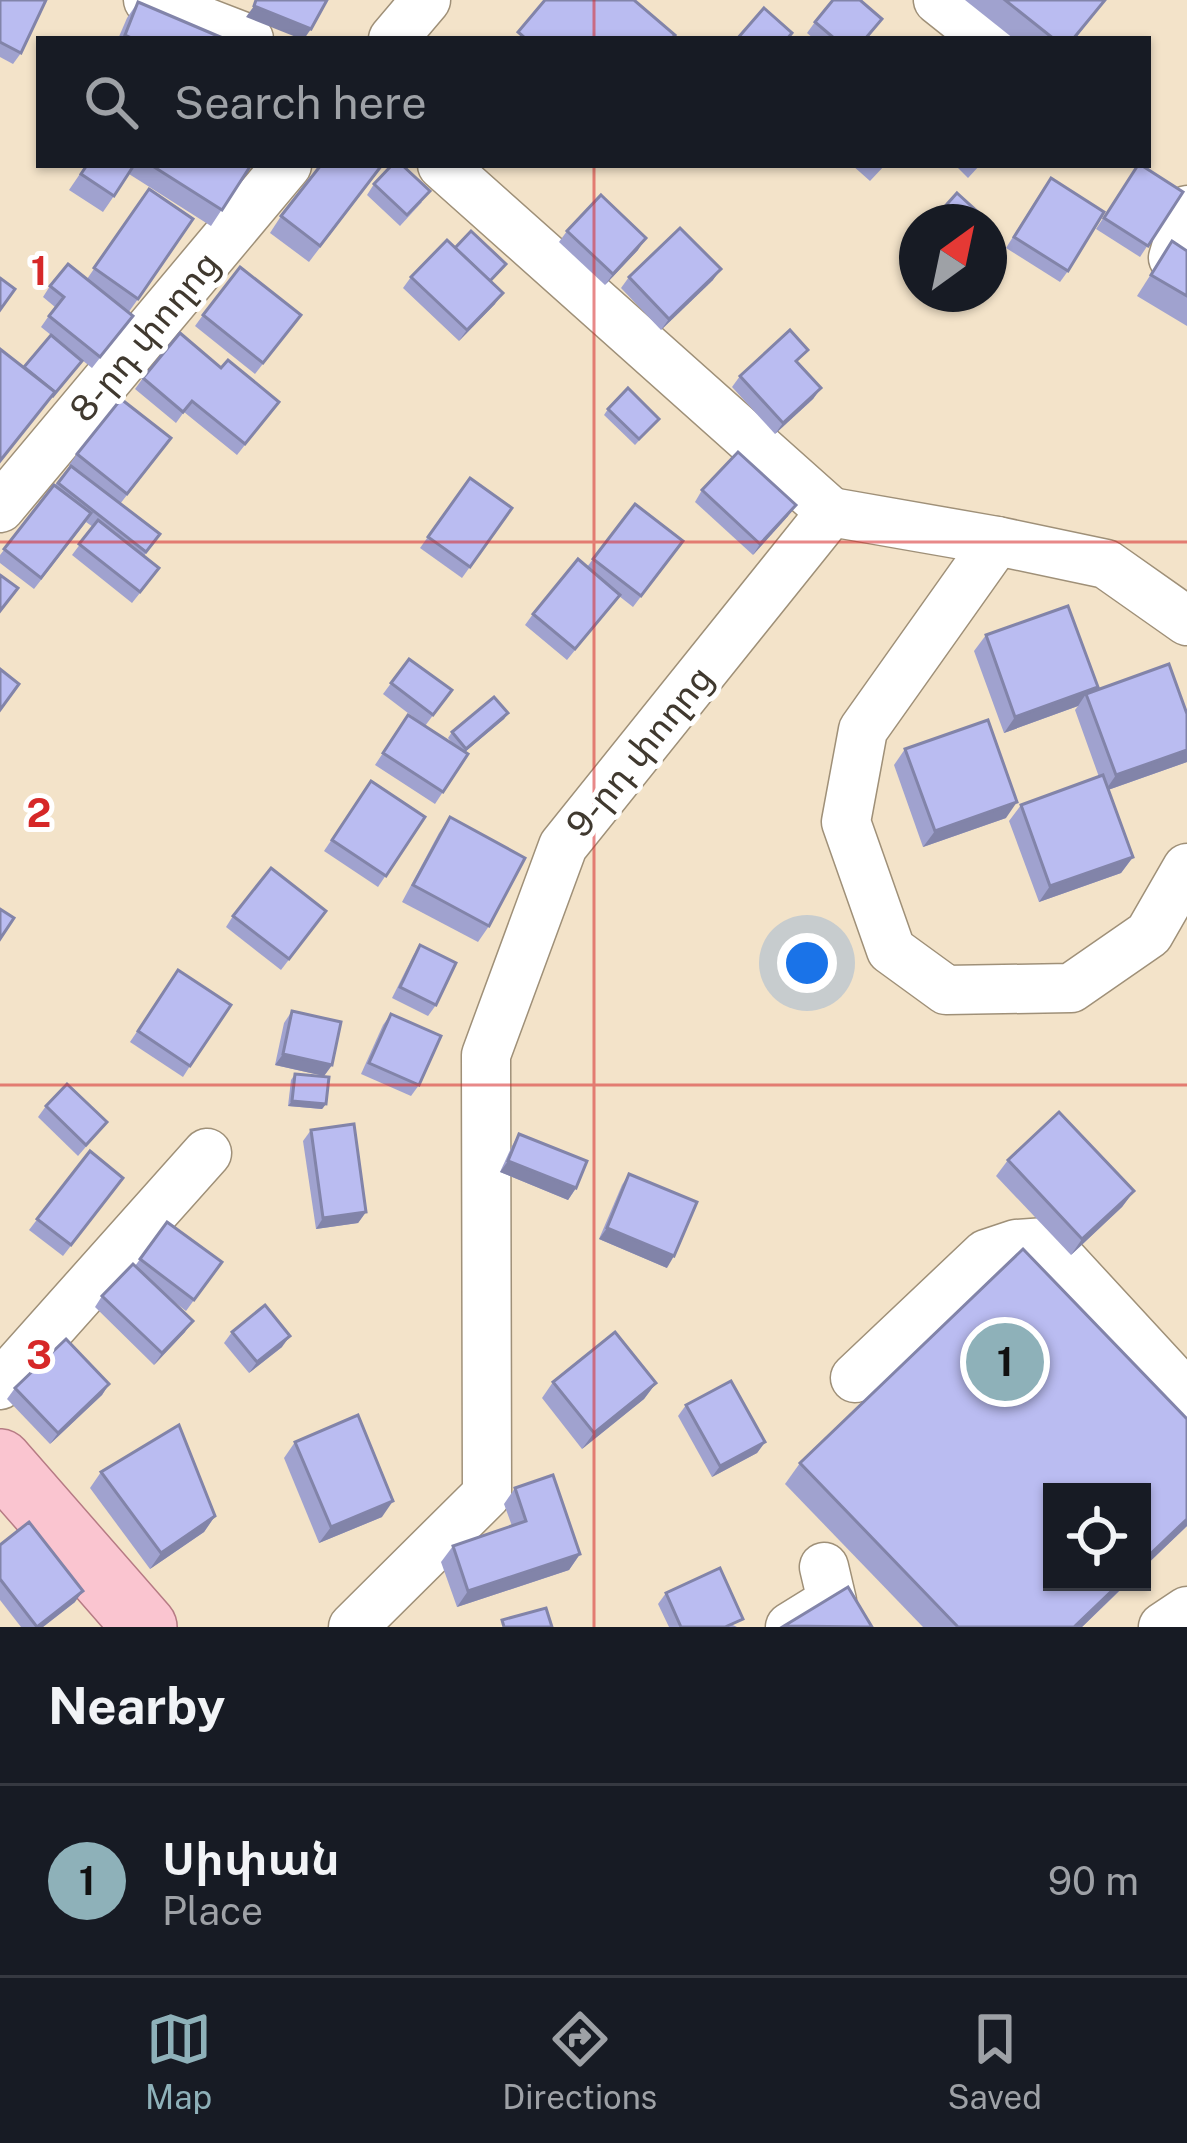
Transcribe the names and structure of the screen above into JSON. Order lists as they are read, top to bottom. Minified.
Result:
{"streets":{"street":["8-րդ փողոց","9-րդ փողոց"]},"north":"top right","page":{"search":"Search here","pins":"1","heading":"Nearby","list":[{"mark":"1","name":"Սիփան","note":"Place","value":"90 m"}],"nav":["Map","Directions","Saved"]},"grid":{"rows":["1","2","3"]}}
